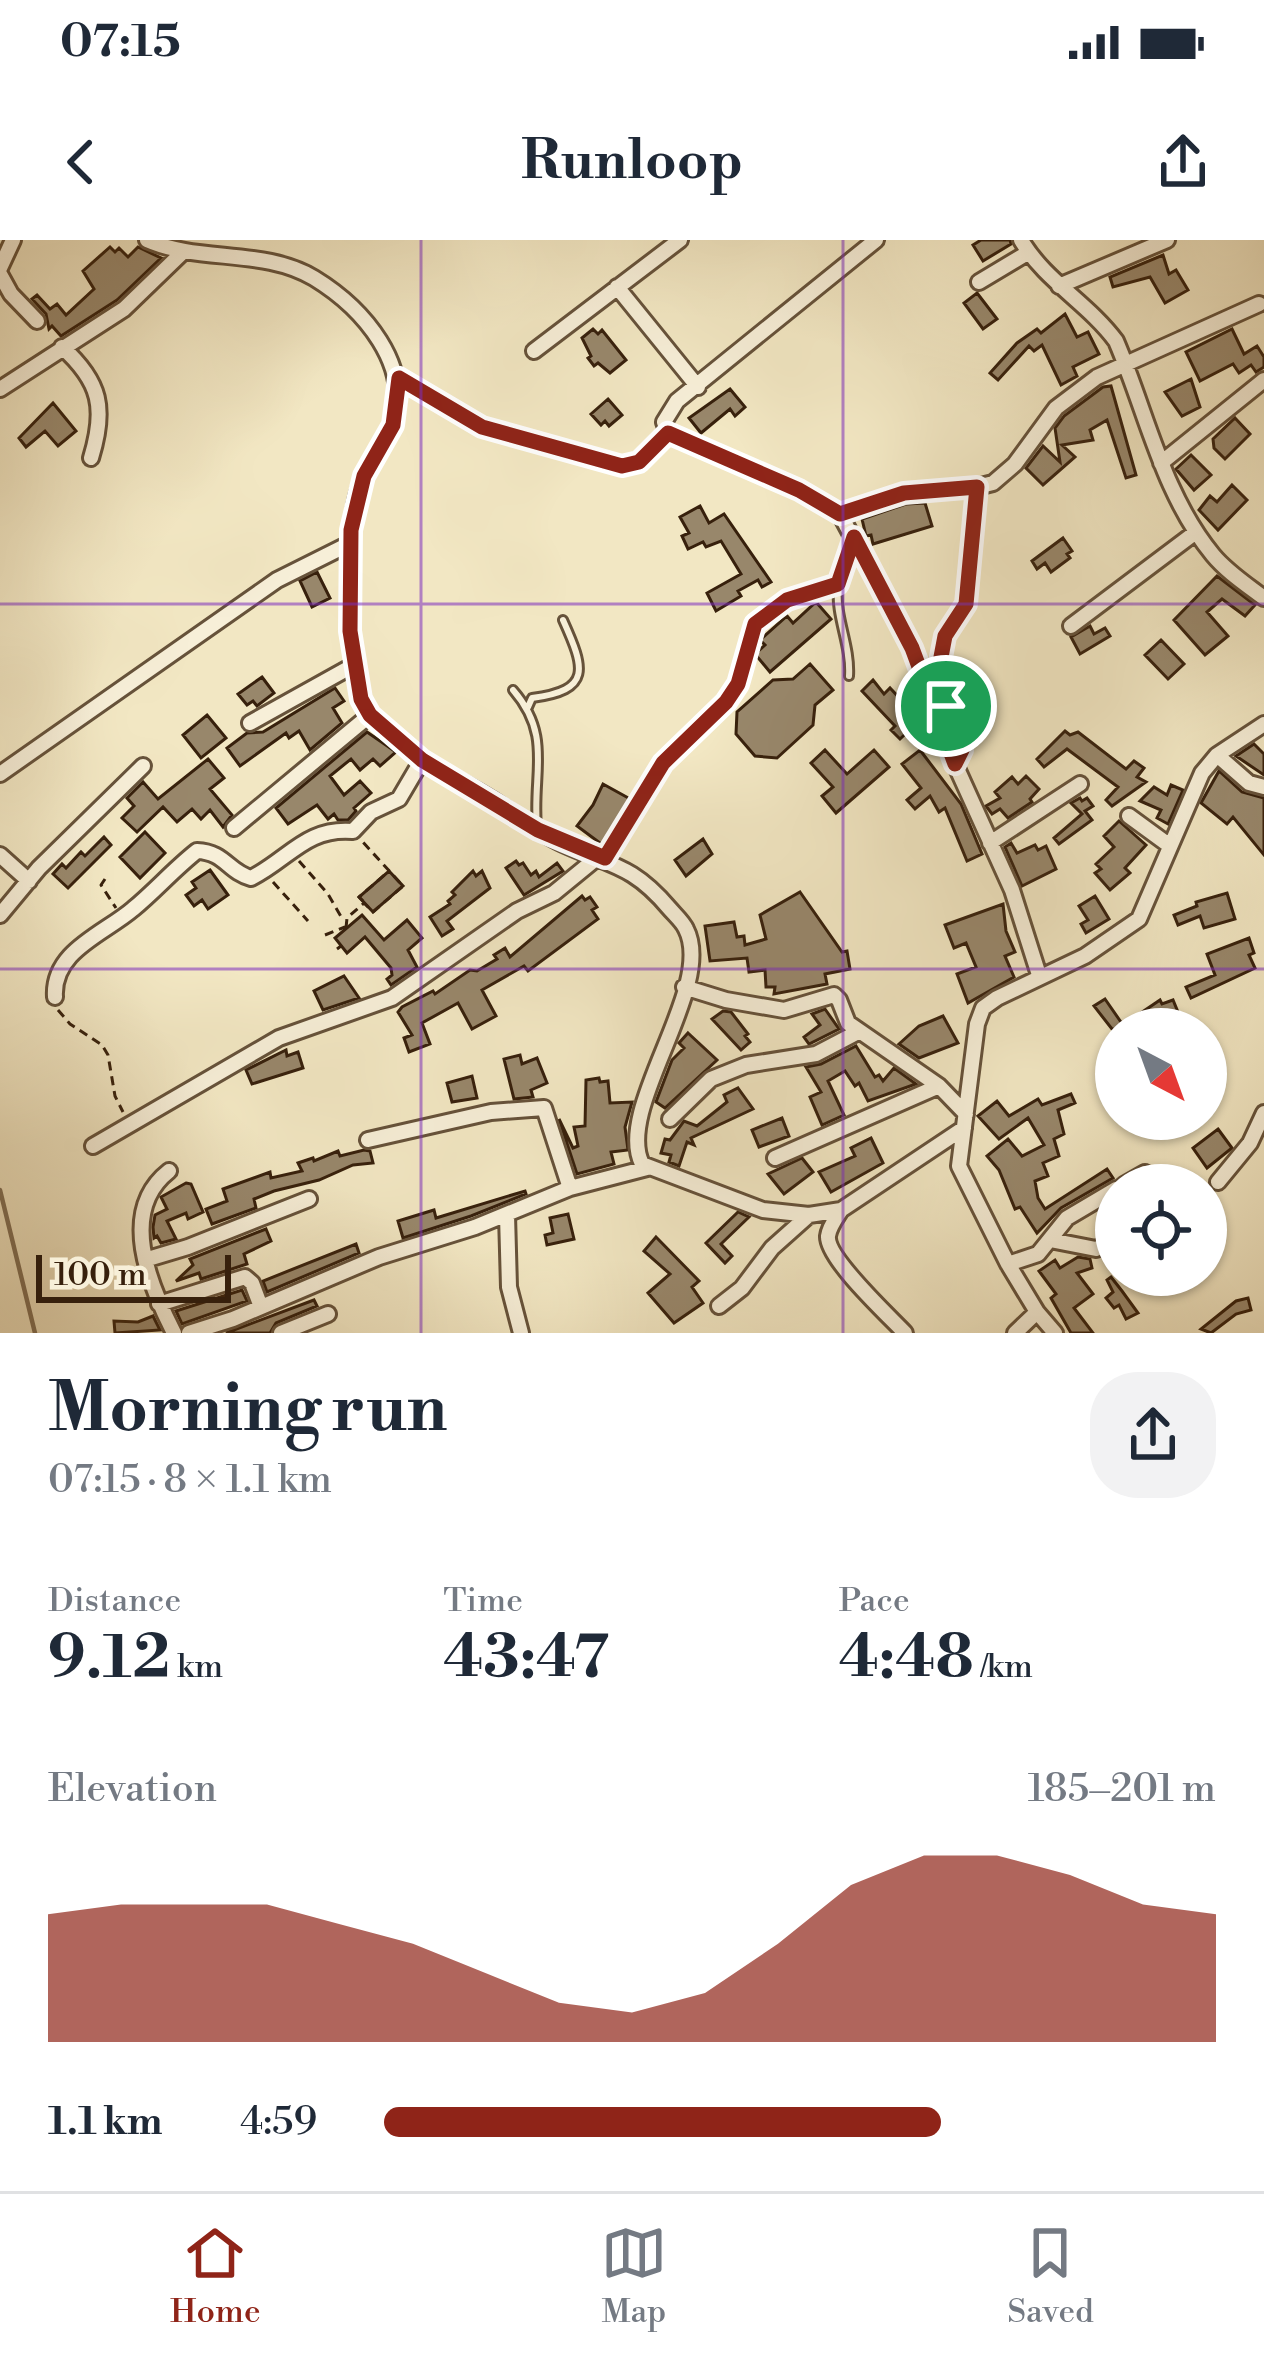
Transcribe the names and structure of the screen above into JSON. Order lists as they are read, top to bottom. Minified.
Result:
{"scale_bar":"100 m","north":"bottom right","page":{"status":"07:15","header":"Runloop","scale":"100 m","heading":["Morning run","07:15 · 8 × 1.1 km"],"stats":[["Distance","9.12 km"],["Time","43:47"],["Pace","4:48 /km"]],"chart":["Elevation","185–201 m"],"list":[{"name":"1.1 km","note":"4:59"}],"tabs":["Home","Map","Saved"]}}
